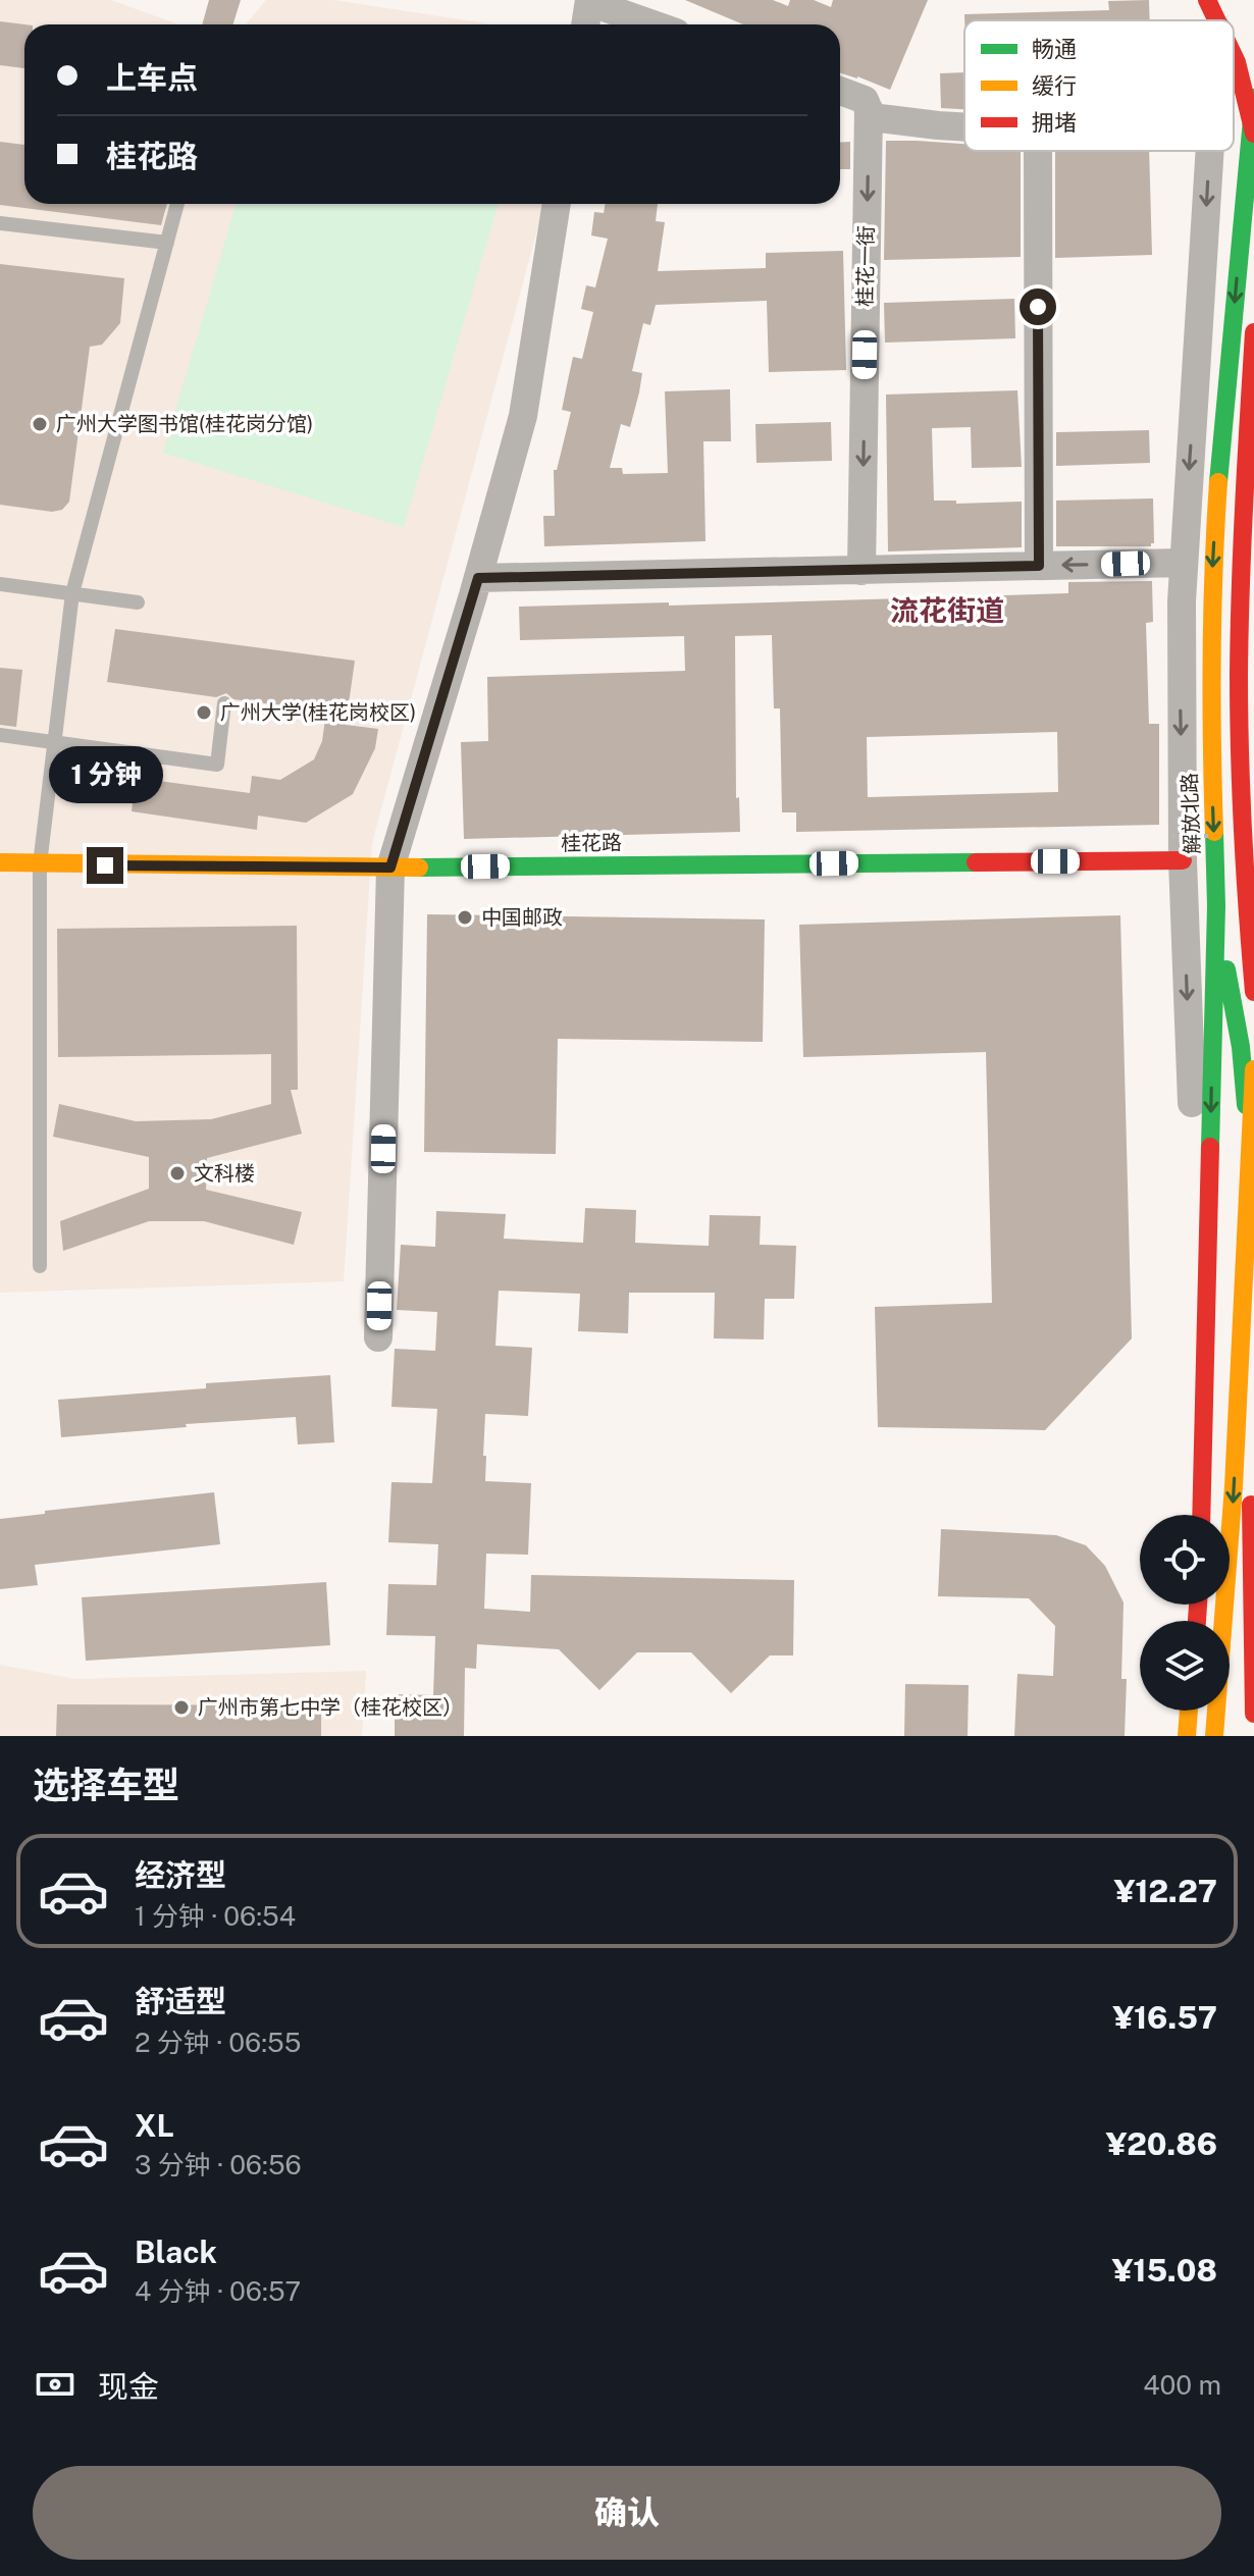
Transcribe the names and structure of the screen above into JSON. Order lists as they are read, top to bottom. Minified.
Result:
{"streets":{"main road":["解放北路","桂花路"],"street":["桂花一街"]},"districts":["流花街道"],"places":["广州大学图书馆(桂花岗分馆)","广州大学(桂花岗校区)","中国邮政","文科楼","广州市第七中学（桂花校区）"],"legend":["畅通","缓行","拥堵"],"page":{"banner":["上车点","桂花路"],"bubble":"1 分钟","heading":"选择车型","list":[{"name":"经济型","note":"1 分钟 · 06:54","value":"¥12.27"},{"name":"舒适型","note":"2 分钟 · 06:55","value":"¥16.57"},{"name":"XL","note":"3 分钟 · 06:56","value":"¥20.86"},{"name":"Black","note":"4 分钟 · 06:57","value":"¥15.08"}],"pay":["现金","400 m"],"buttons":"确认"}}
